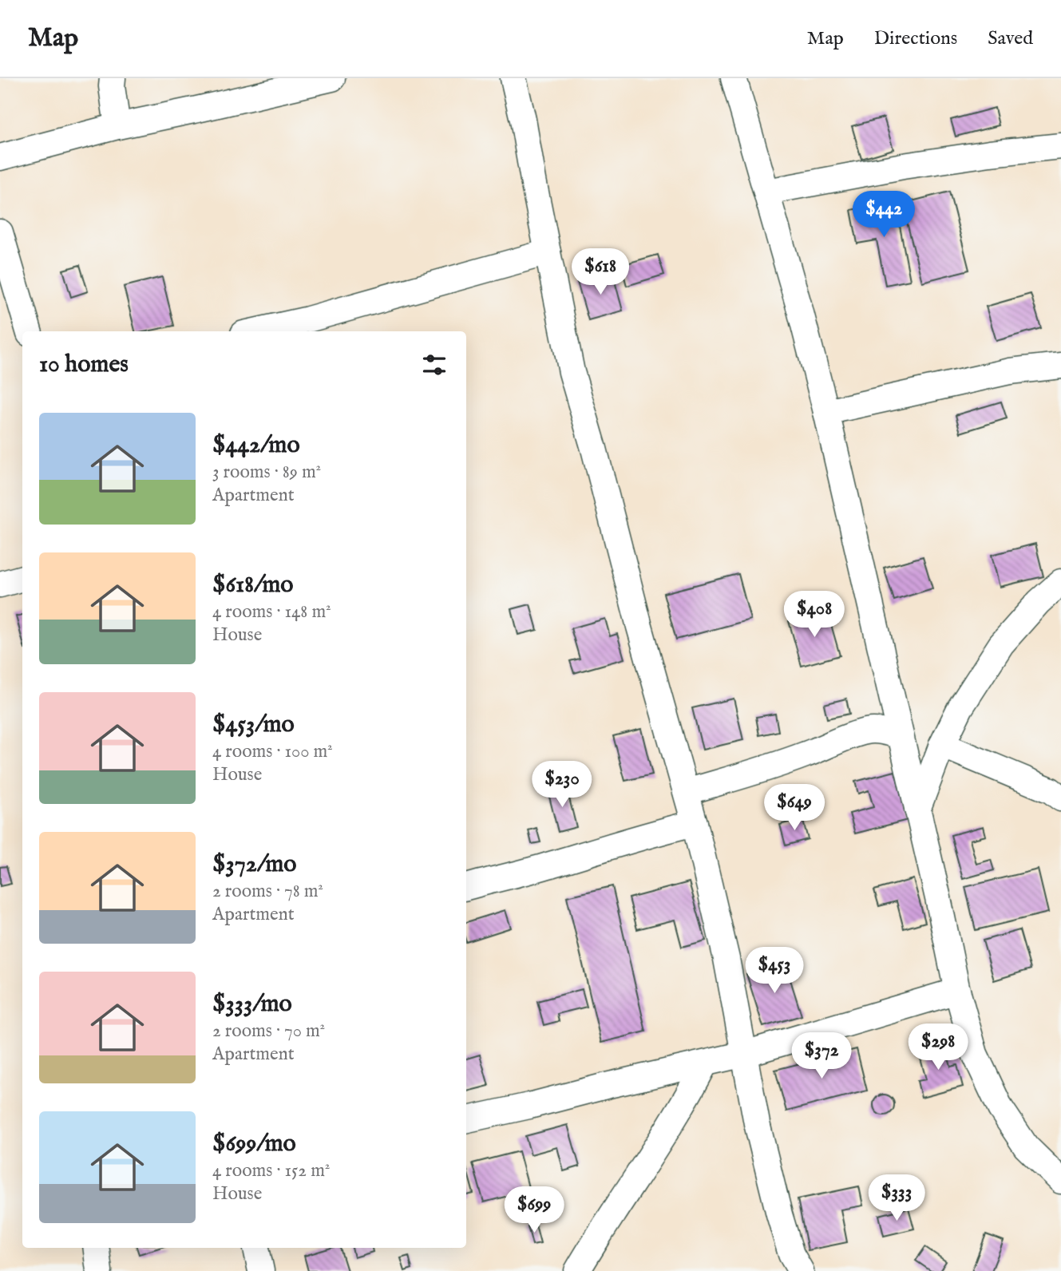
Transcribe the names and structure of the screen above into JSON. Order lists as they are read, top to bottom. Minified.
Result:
{"page":{"header":"Map","nav":["Map","Directions","Saved"],"price":["$442","$618","$408","$230","$649","$453","$298","$372","$333","$699"],"heading":"10 homes","list":[{"name":"$442/mo","note":"3 rooms · 89 m² · Apartment"},{"name":"$618/mo","note":"4 rooms · 148 m² · House"},{"name":"$453/mo","note":"4 rooms · 100 m² · House"},{"name":"$372/mo","note":"2 rooms · 78 m² · Apartment"},{"name":"$333/mo","note":"2 rooms · 70 m² · Apartment"},{"name":"$699/mo","note":"4 rooms · 152 m² · House"}]}}
